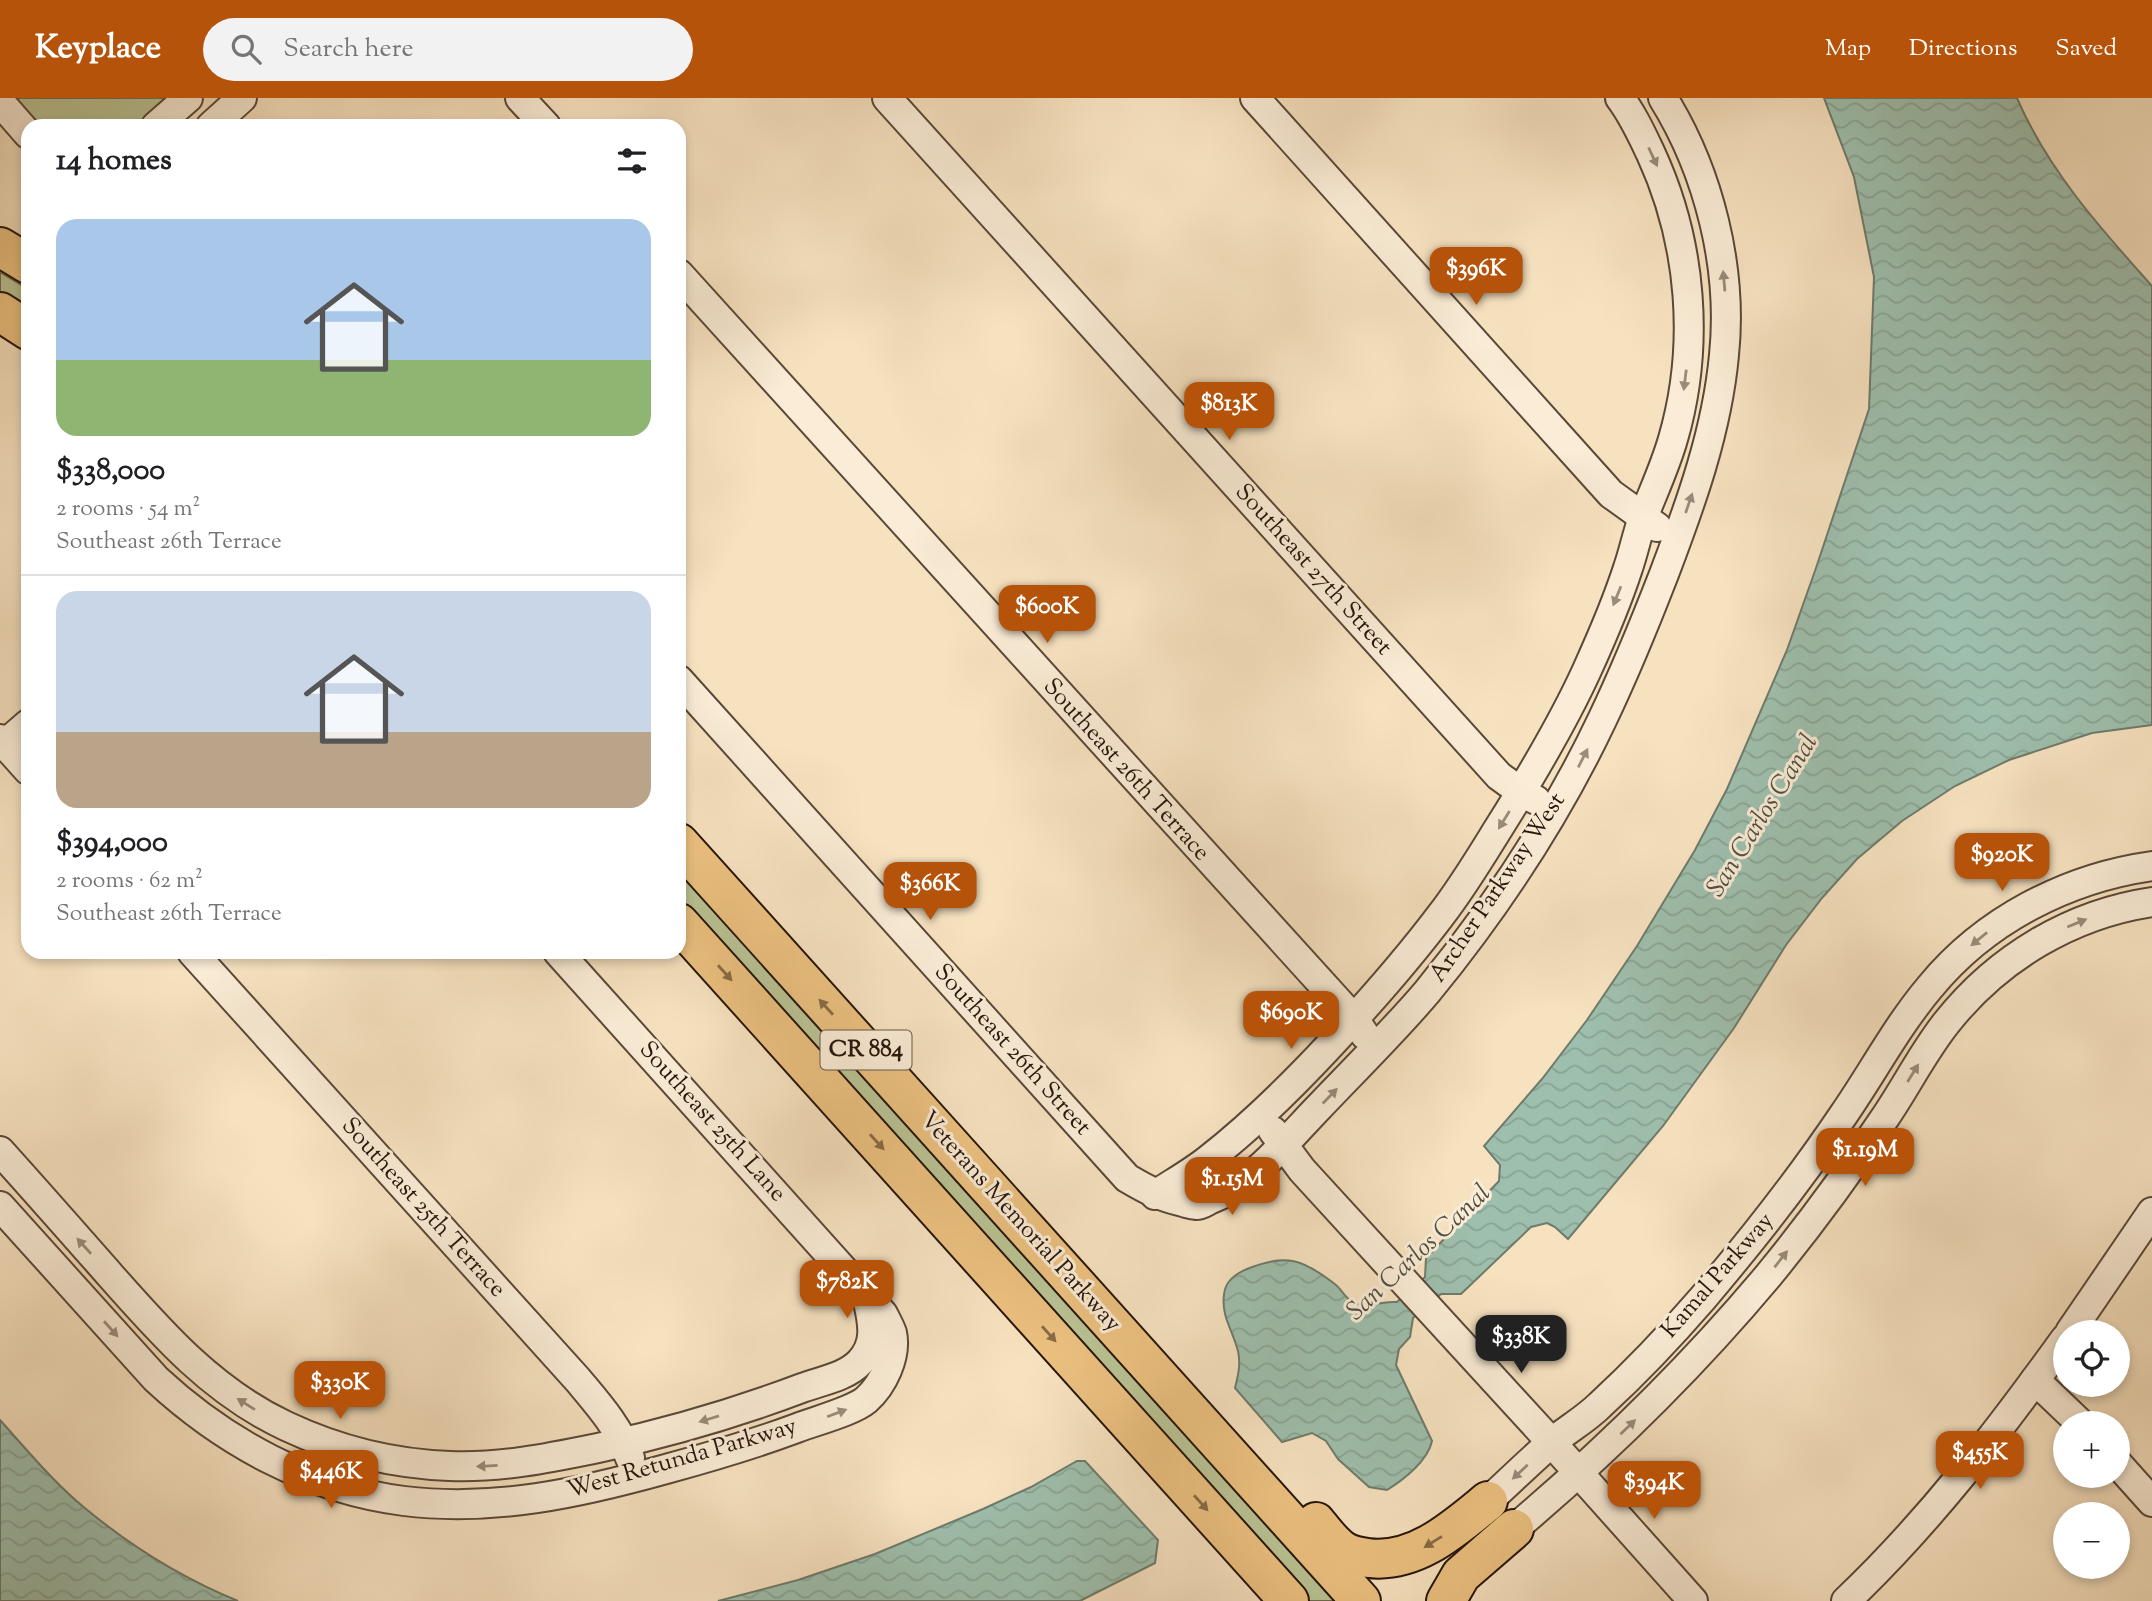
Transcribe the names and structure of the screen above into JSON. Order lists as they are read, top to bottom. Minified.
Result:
{"streets":{"highway":["CR 884","Veterans Memorial Parkway"],"street":["Southeast 27th Street","Southeast 26th Terrace","Archer Parkway West","Southeast 26th Street","Southeast 25th Lane","Southeast 25th Terrace","Kamal Parkway","West Retunda Parkway"]},"crossings":[["Southeast 27th Street","Archer Parkway West"],["Southeast 26th Terrace","Archer Parkway West"],["Archer Parkway West","Southeast 26th Street"],["Southeast 25th Lane","West Retunda Parkway"],["Southeast 25th Terrace","West Retunda Parkway"]],"water":["San Carlos Canal"],"page":{"header":"Keyplace","search":"Search here","nav":["Map","Directions","Saved"],"heading":"14 homes","list":[{"name":"$338,000","note":"2 rooms · 54 m² · Southeast 26th Terrace"},{"name":"$394,000","note":"2 rooms · 62 m² · Southeast 26th Terrace"}],"price":["$396K","$813K","$600K","$920K","$366K","$690K","$1.19M","$1.15M","$782K","$338K","$330K","$455K","$446K","$394K"],"map_buttons":["+","−"]}}
